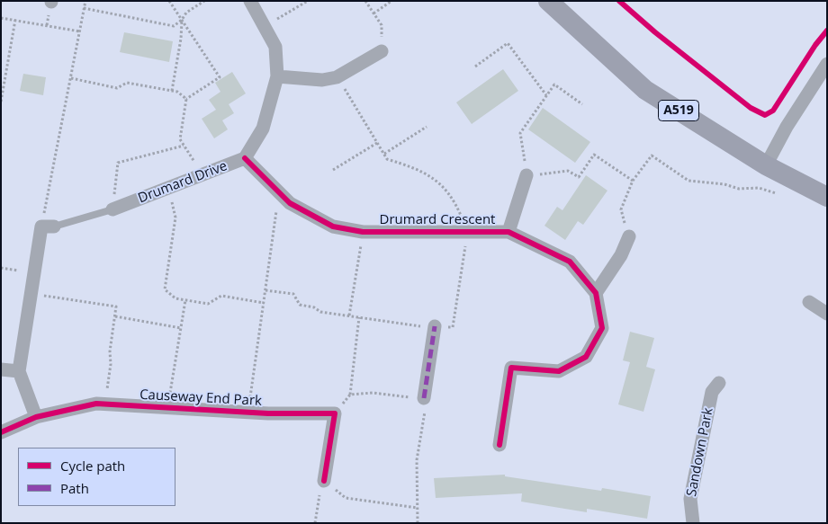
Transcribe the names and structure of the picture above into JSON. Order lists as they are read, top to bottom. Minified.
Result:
{"streets":{"main road":["A519"],"street":["Drumard Drive","Drumard Crescent","Causeway End Park","Sandown Park"]},"crossings":[["Drumard Drive","Drumard Crescent"]],"legend":["Cycle path","Path"]}
